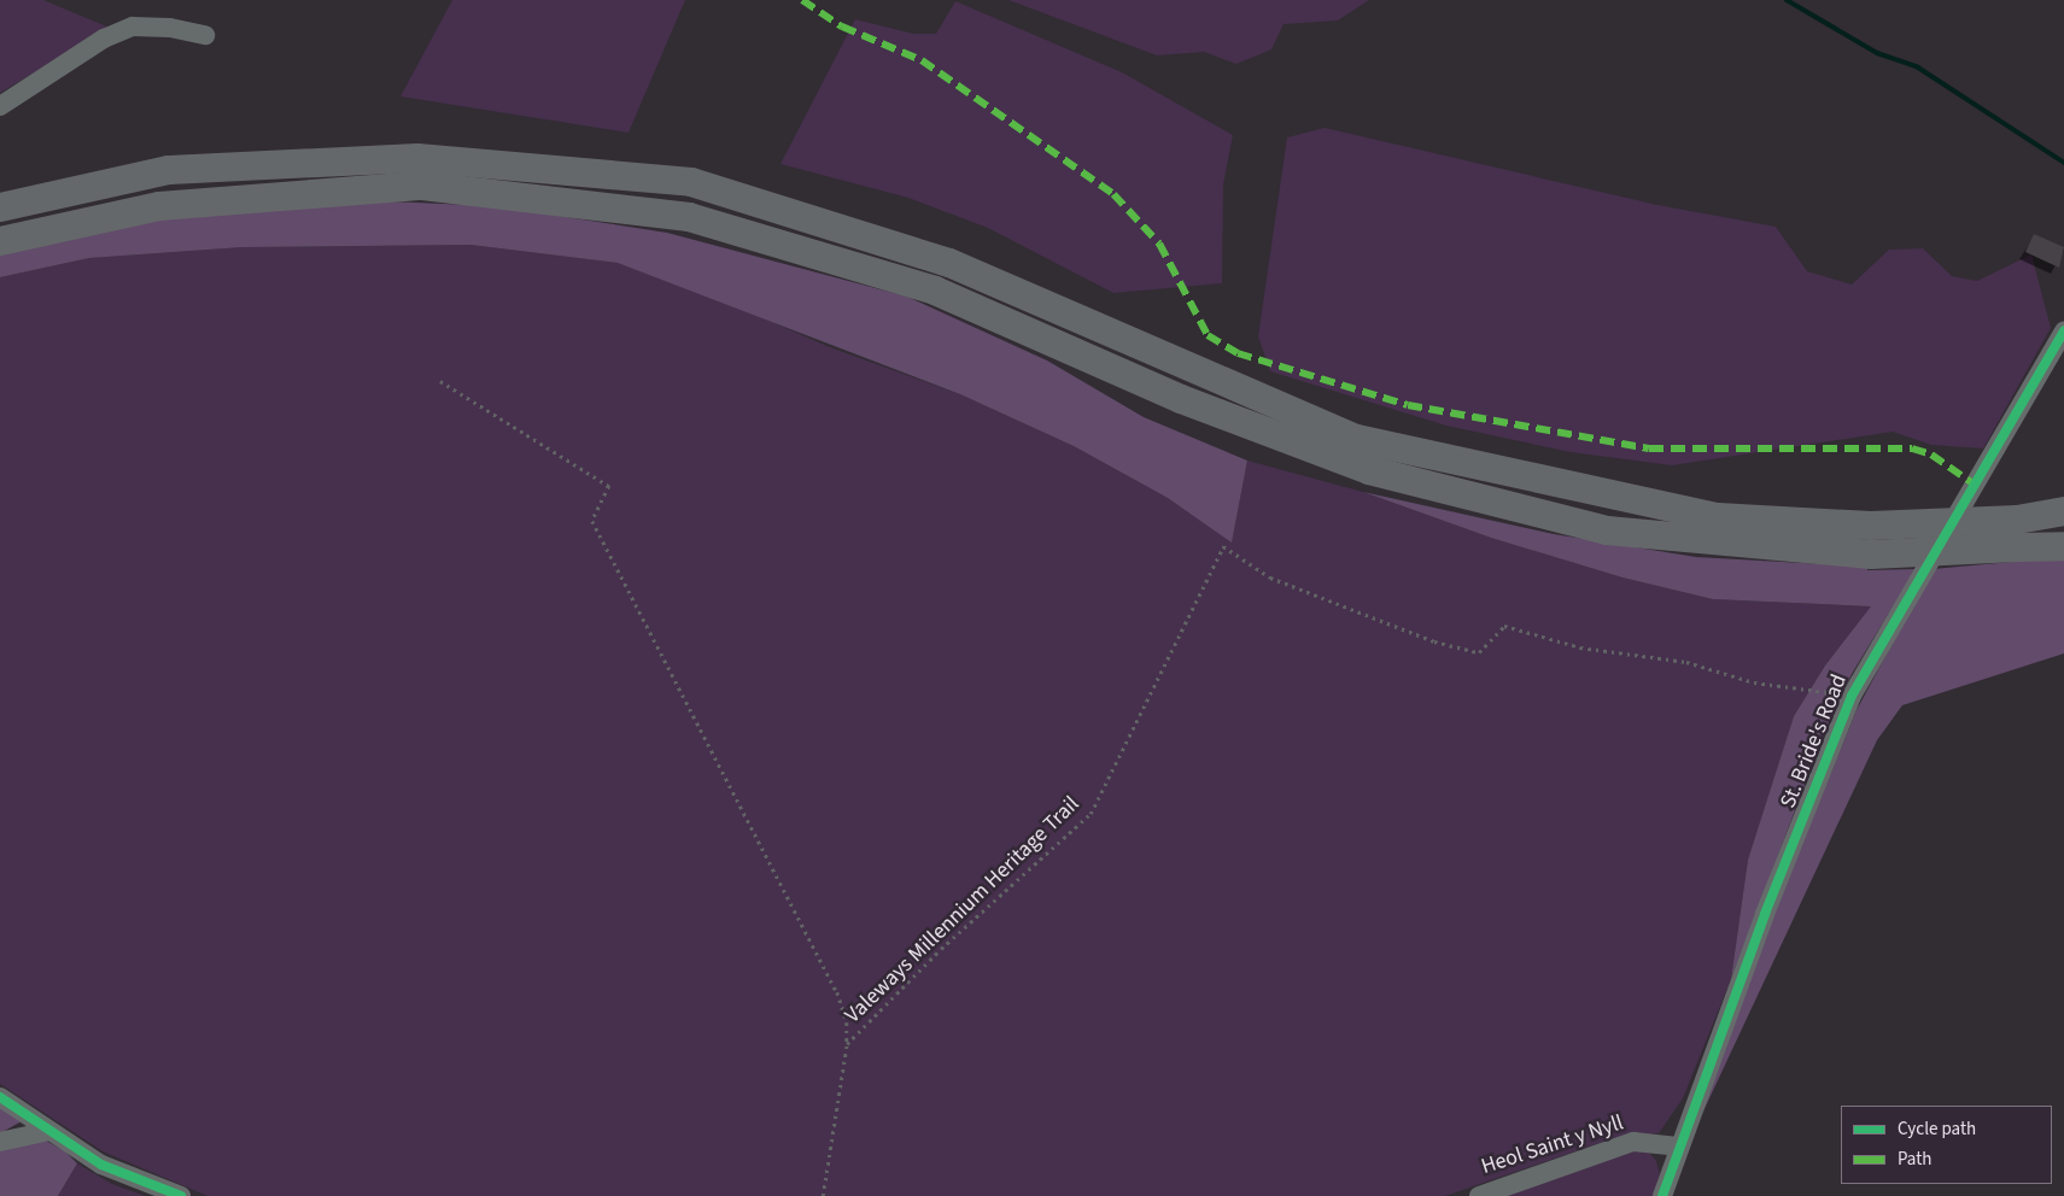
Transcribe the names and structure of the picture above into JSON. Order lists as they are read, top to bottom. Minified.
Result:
{"streets":{"street":["St. Bride's Road","Heol Saint y Nyll"],"path":["Valeways Millennium Heritage Trail"]},"crossings":[["St. Bride's Road","Valeways Millennium Heritage Trail"],["St. Bride's Road","Heol Saint y Nyll"]],"legend":["Cycle path","Path"]}
